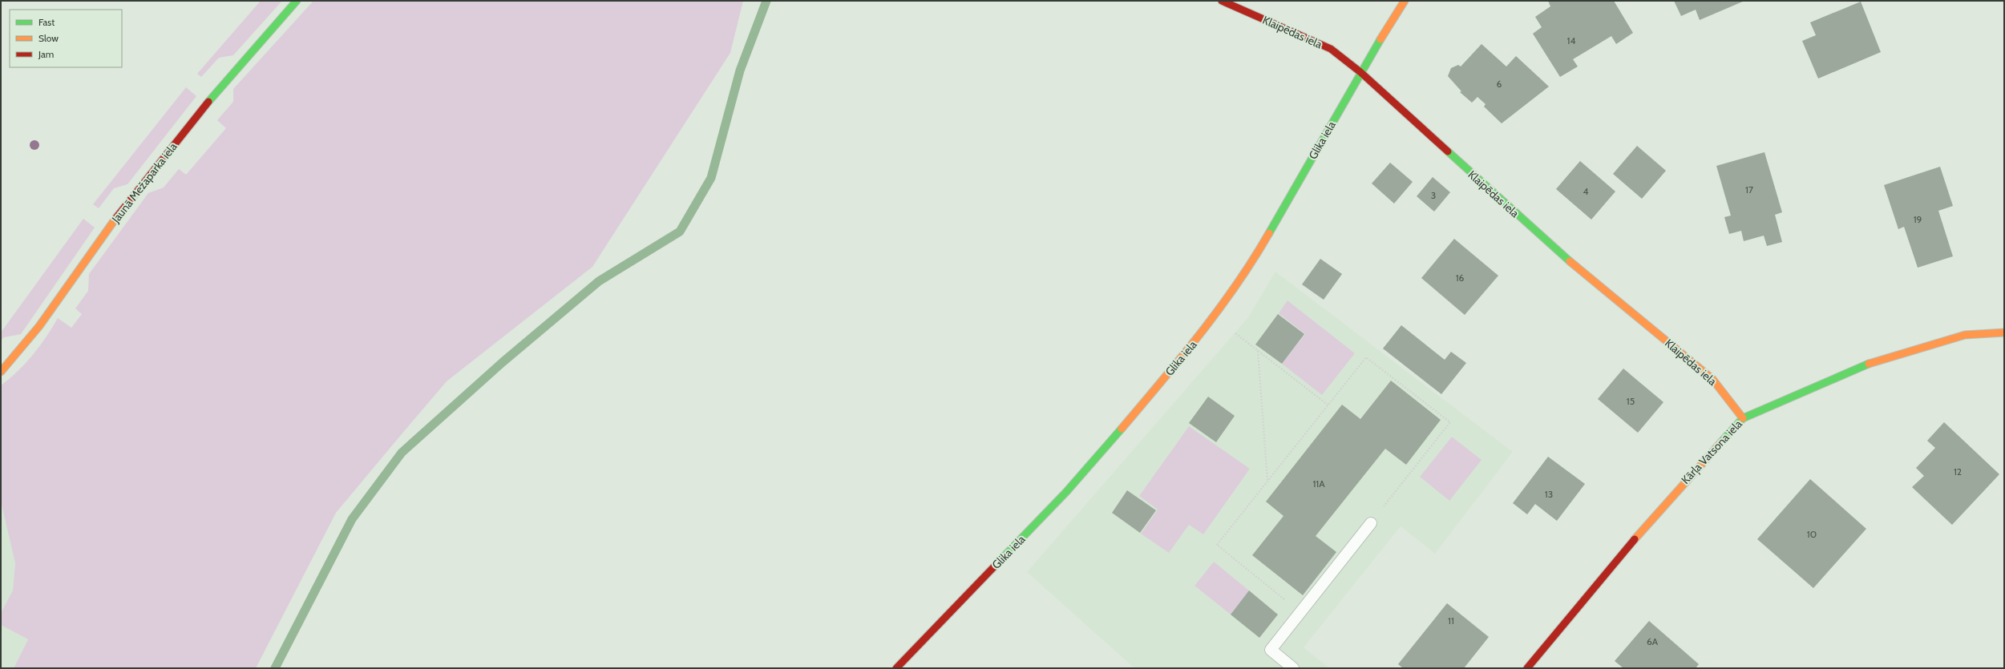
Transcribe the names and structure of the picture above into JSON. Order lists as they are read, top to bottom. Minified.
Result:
{"streets":{"street":["Klaipēdas iela","Glika iela","Jaunā Mežaparka iela","Kārļa Vatsona iela"]},"crossings":[["Klaipēdas iela","Glika iela"],["Klaipēdas iela","Kārļa Vatsona iela"]],"house_numbers":["14","6","17","4","3","19","16","15","12","11A","13","10","11","6A"],"legend":["Fast","Slow","Jam"]}
